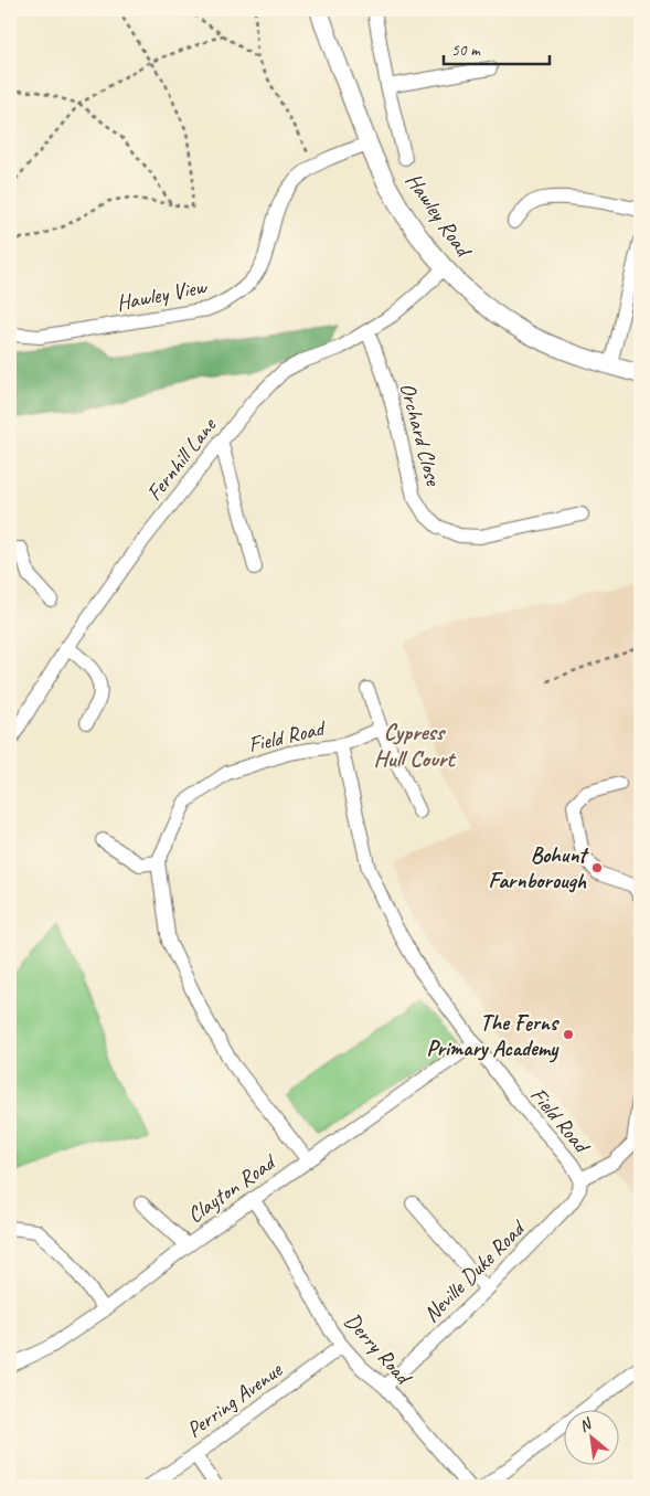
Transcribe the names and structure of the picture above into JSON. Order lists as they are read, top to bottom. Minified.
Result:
{"streets":{"main road":["Hawley Road"],"street":["Hawley View","Orchard Close","Fernhill Lane","Field Road","Clayton Road","Neville Duke Road","Derry Road","Perring Avenue"]},"crossings":[["Hawley Road","Hawley View"],["Hawley Road","Fernhill Lane"],["Orchard Close","Fernhill Lane"],["Field Road","Clayton Road"],["Field Road","Neville Duke Road"],["Clayton Road","Derry Road"],["Neville Duke Road","Derry Road"],["Derry Road","Perring Avenue"]],"districts":["Cypress Hull Court"],"places":["Bohunt Farnborough","The Ferns Primary Academy"],"scale_bar":"50 m","north":"top left"}
